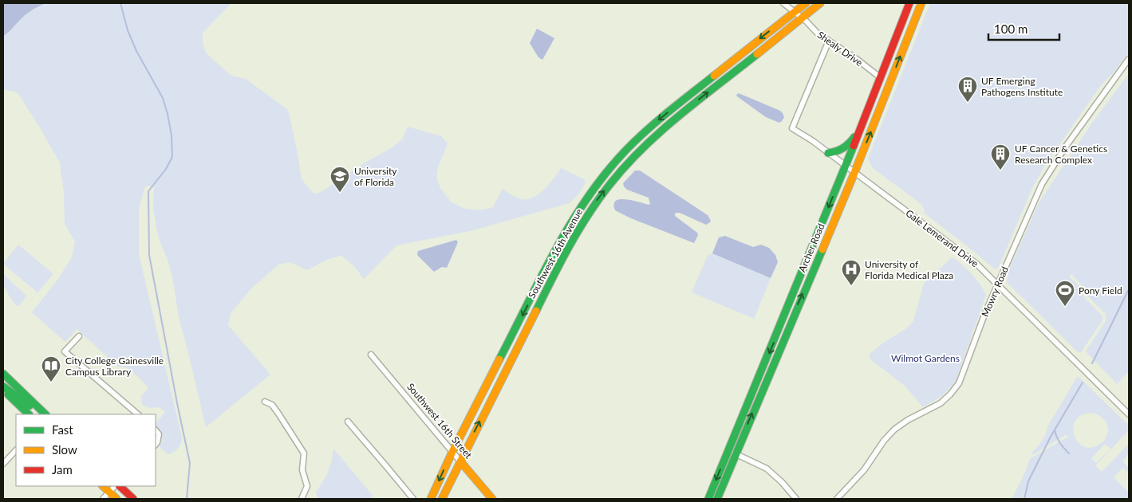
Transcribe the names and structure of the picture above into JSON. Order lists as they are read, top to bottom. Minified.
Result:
{"streets":{"main road":["Archer Road","Southwest 16th Avenue","Southwest 16th Street"],"street":["Shealy Drive","Gale Lemerand Drive","Mowry Road"]},"crossings":[["Shealy Drive","Gale Lemerand Drive"],["Shealy Drive","Archer Road"],["Shealy Drive","Southwest 16th Avenue"],["Gale Lemerand Drive","Archer Road"],["Gale Lemerand Drive","Mowry Road"],["Southwest 16th Avenue","Southwest 16th Street"]],"parks":["Wilmot Gardens"],"places":{"building":["UF Emerging Pathogens Institute","UF Cancer & Genetics Research Complex"],"school or university":["University of Florida"],"hospital":["University of Florida Medical Plaza"],"sports":["Pony Field"],"library":["City College Gainesville Campus Library"]},"legend":["Fast","Slow","Jam"],"scale_bar":"100 m"}
